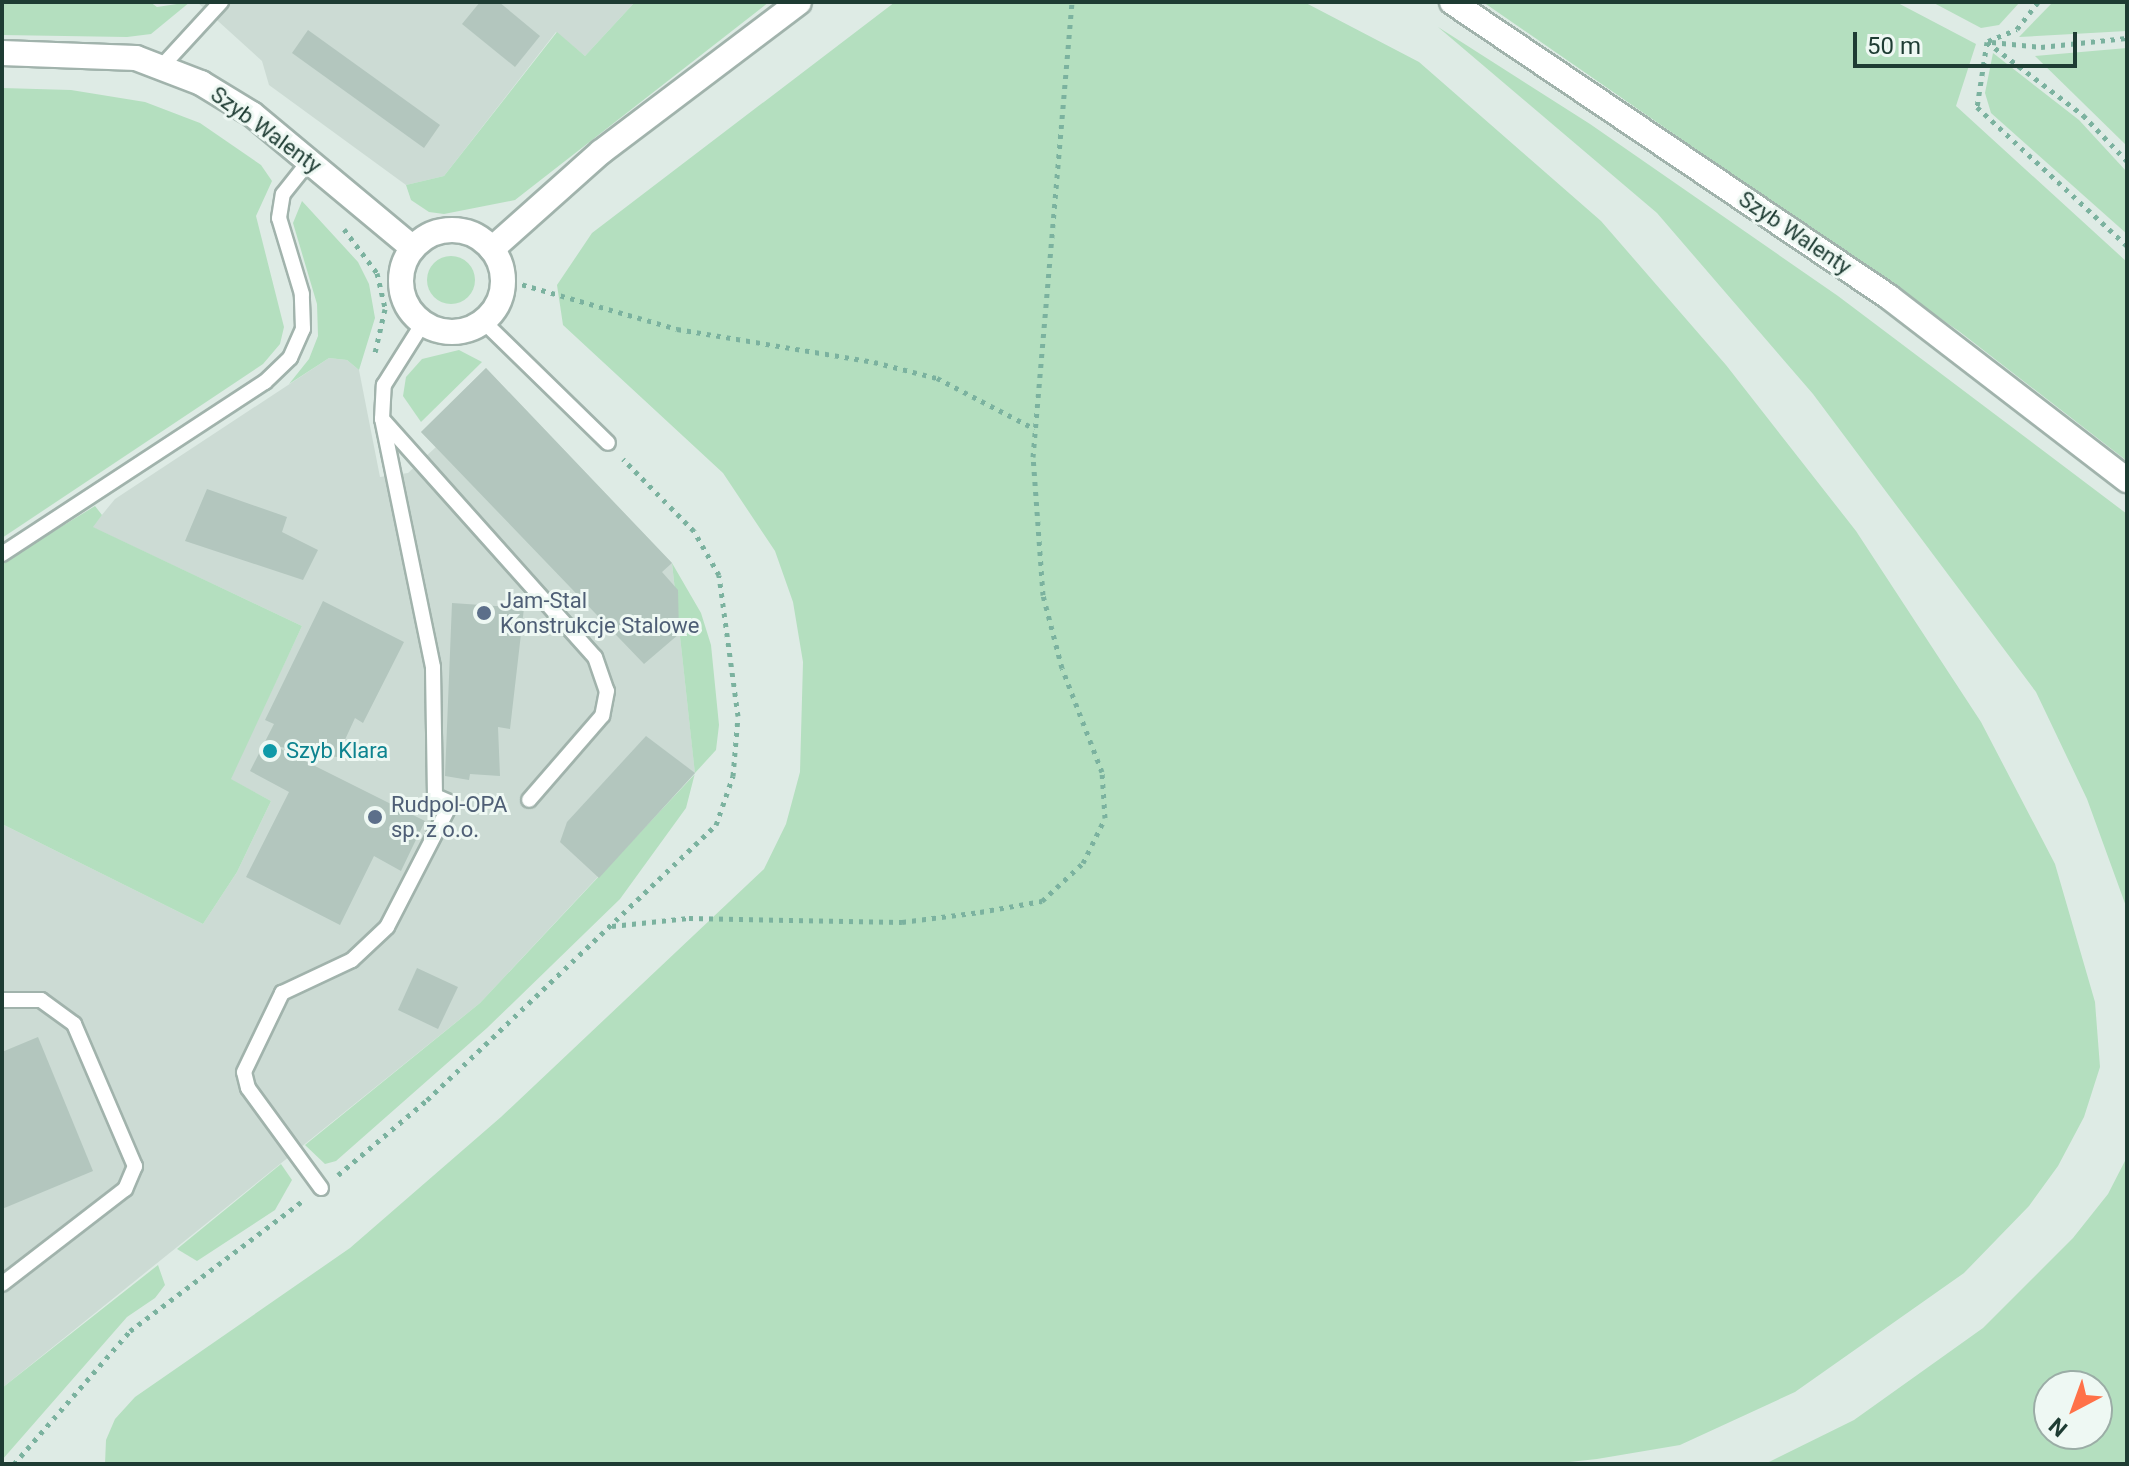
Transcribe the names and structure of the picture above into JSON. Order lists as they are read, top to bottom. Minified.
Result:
{"streets":{"street":["Szyb Walenty"]},"places":["Jam-Stal Konstrukcje Stalowe","Szyb Klara","Rudpol-OPA sp. z o.o."],"scale_bar":"50 m","north":"bottom left"}
